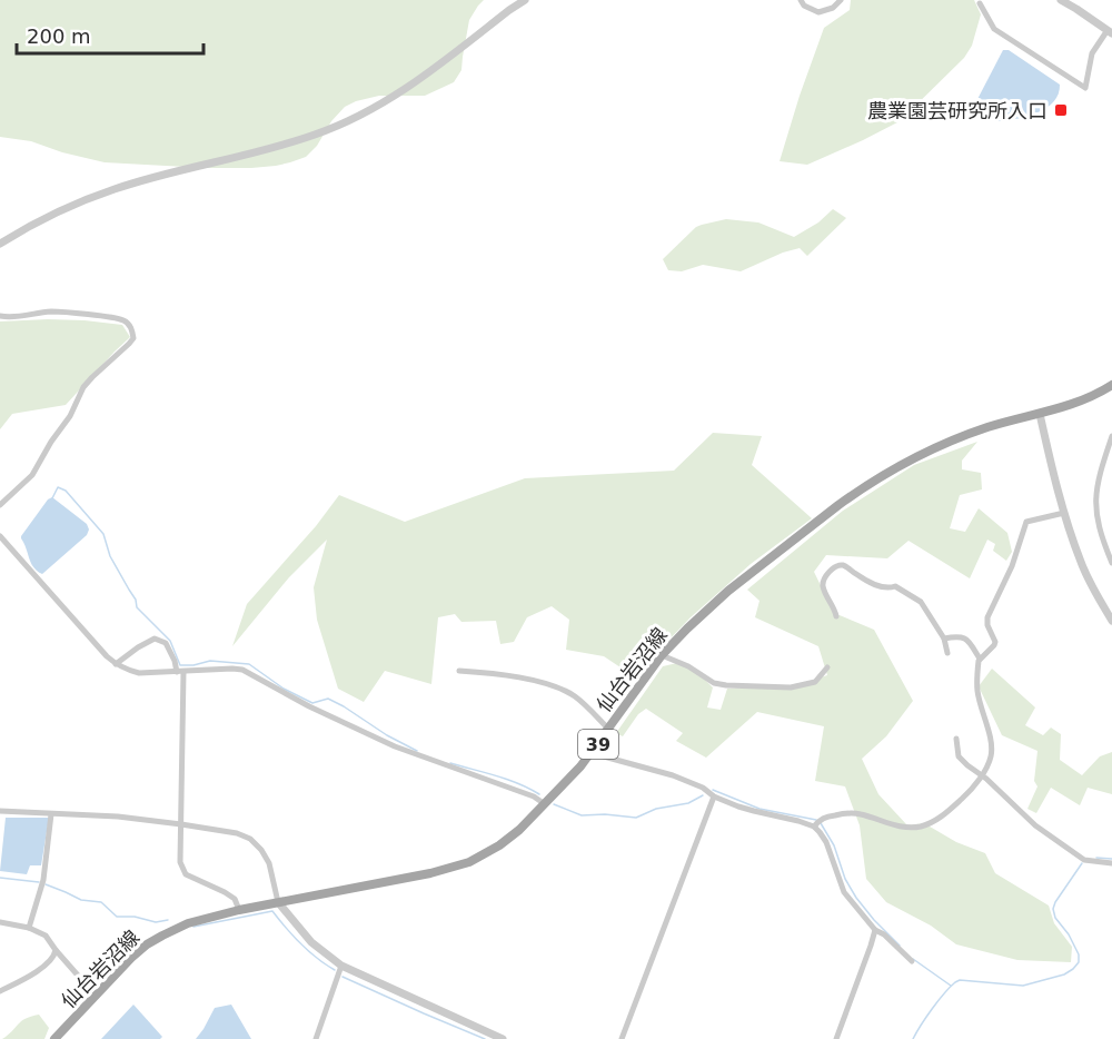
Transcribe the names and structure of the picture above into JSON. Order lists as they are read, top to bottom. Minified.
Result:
{"streets":{"main road":["仙台岩沼線","39"]},"places":{"transit":["農業園芸研究所入口"]},"scale_bar":"200 m"}
